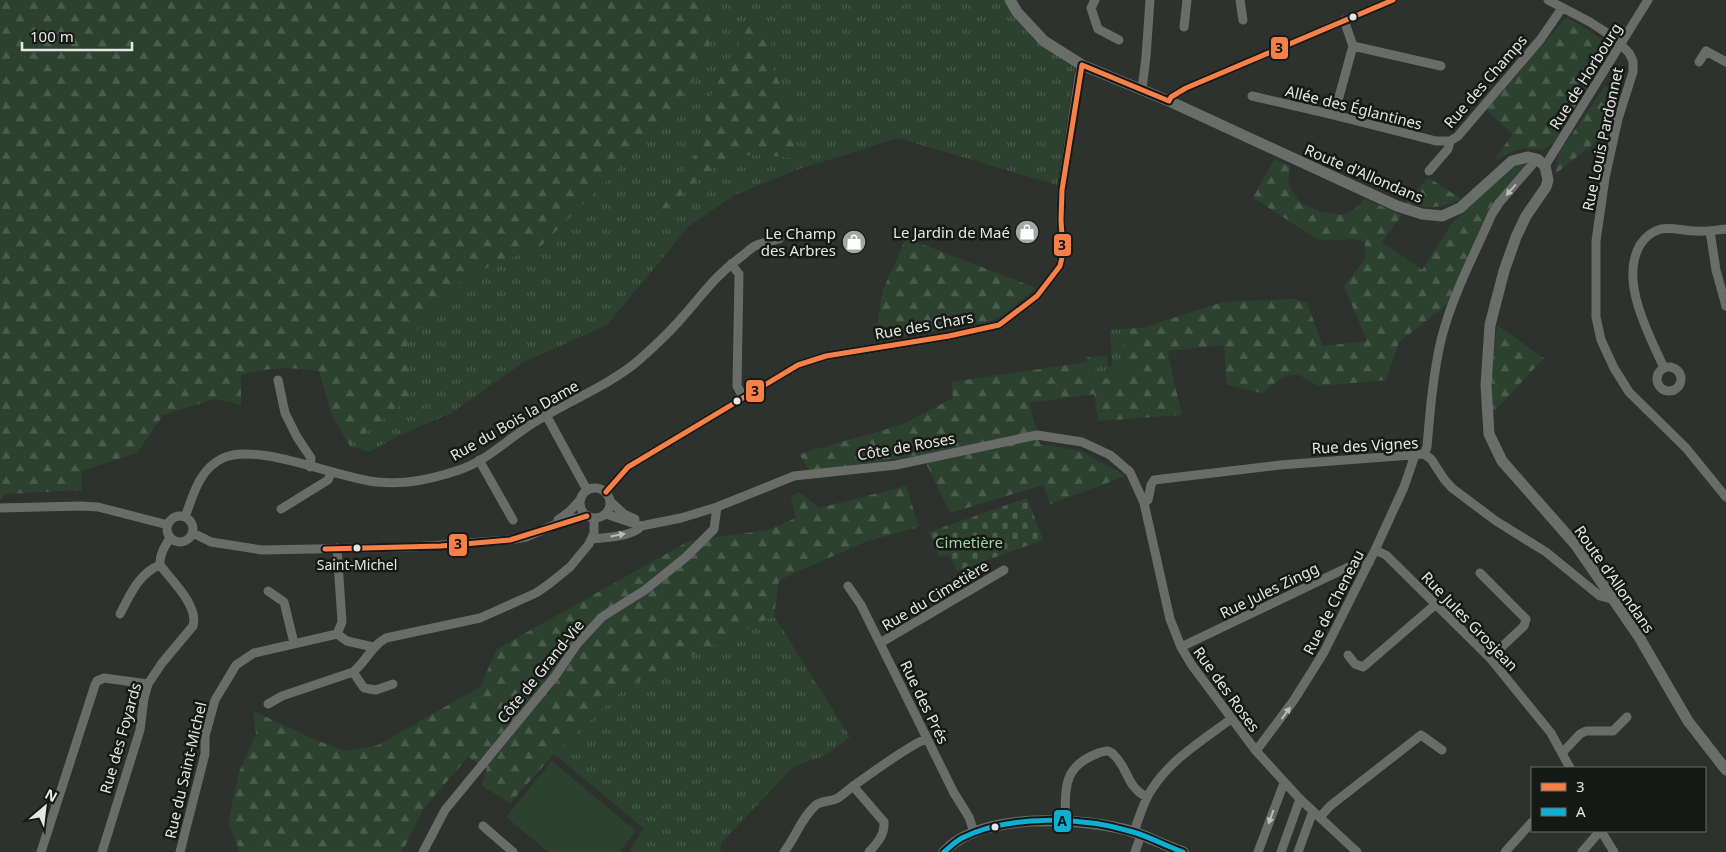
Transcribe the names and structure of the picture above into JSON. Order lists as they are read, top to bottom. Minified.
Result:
{"streets":{"main road":["Route d'Allondans"],"street":["Rue de Horbourg","Rue des Champs","Allée des Églantines","Rue Louis Pardonnet","Rue des Chars","Rue du Bois la Dame","Rue des Vignes","Côte de Roses","Rue Jules Zingg","Rue du Cimetière","Rue de Cheneau","Rue Jules Grosjean","Côte de Grand-Vie","Rue des Roses","Rue des Prés","Rue des Foyards","Rue du Saint-Michel"]},"crossings":[["Rue de Horbourg","Rue Louis Pardonnet"],["Rue de Horbourg","Route d'Allondans"],["Rue de Horbourg","Rue de Cheneau"],["Rue des Champs","Allée des Églantines"],["Route d'Allondans","Rue des Chars"],["Route d'Allondans","Rue des Vignes"],["Rue des Vignes","Côte de Roses"],["Rue des Vignes","Rue de Cheneau"],["Rue des Vignes","Rue des Roses"],["Côte de Roses","Côte de Grand-Vie"],["Côte de Roses","Rue des Roses"],["Rue Jules Zingg","Rue de Cheneau"],["Rue Jules Zingg","Rue des Roses"],["Rue du Cimetière","Rue des Prés"],["Rue de Cheneau","Rue Jules Grosjean"],["Rue de Cheneau","Rue des Roses"]],"one_way":["Rue de Cheneau"],"parks":["Cimetière"],"places":{"shop":["Le Jardin de Maé","Le Champ des Arbres"],"other":["Saint-Michel"]},"lines":["transit line 3","transit line A"],"legend":["3","A"],"scale_bar":"100 m","north":"top right"}
